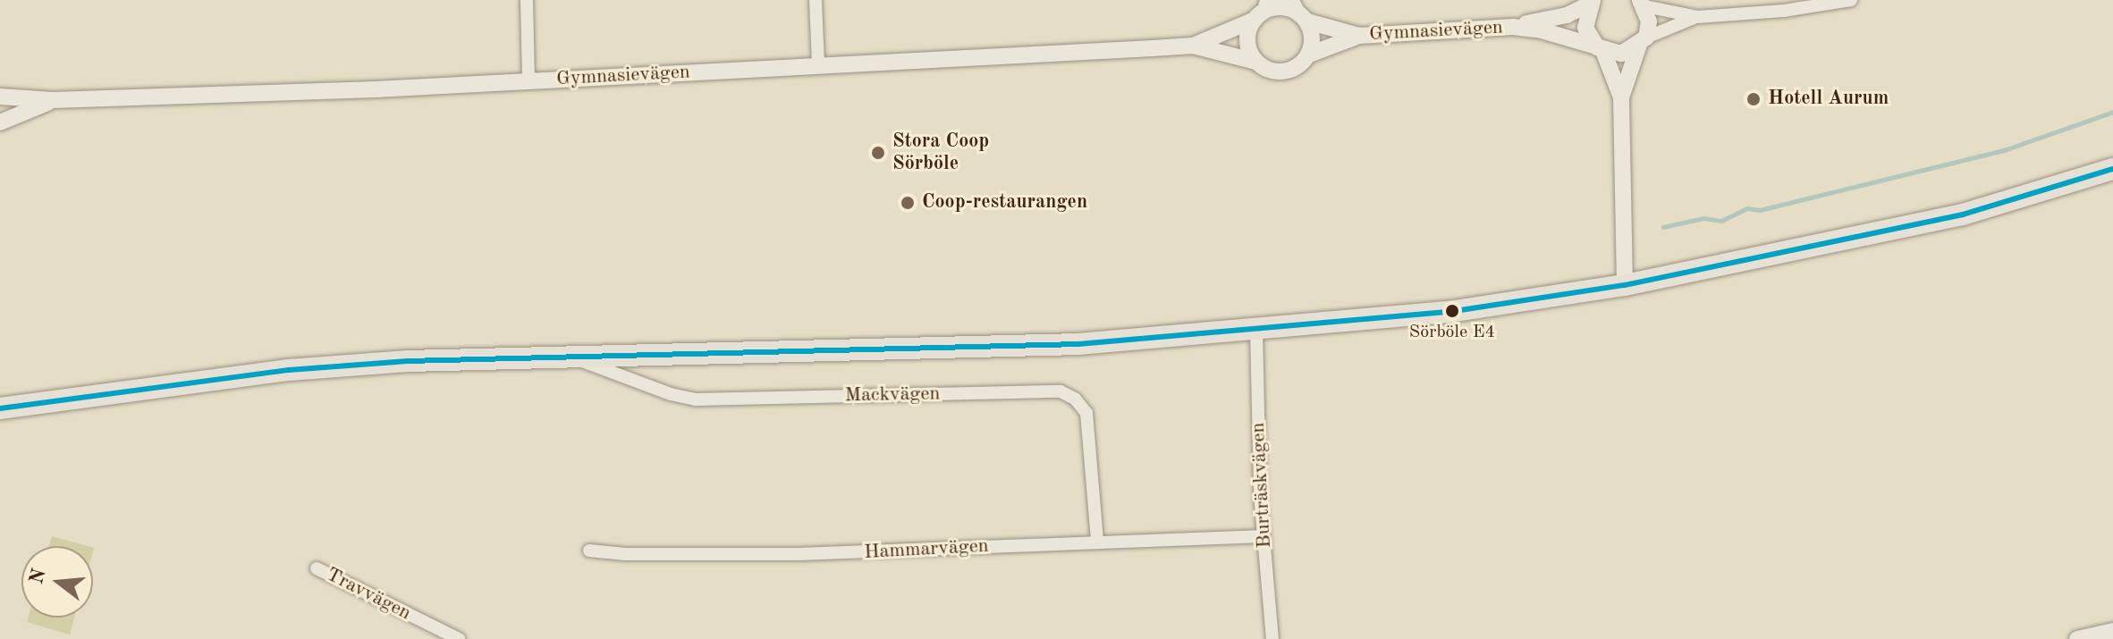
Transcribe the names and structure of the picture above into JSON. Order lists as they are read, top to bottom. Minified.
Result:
{"streets":{"street":["Gymnasievägen","Mackvägen","Burträskvägen","Hammarvägen","Travvägen"]},"crossings":[["Mackvägen","Hammarvägen"],["Burträskvägen","Hammarvägen"]],"places":["Hotell Aurum","Stora Coop Sörböle","Coop-restaurangen","Sörböle E4"],"north":"left"}
